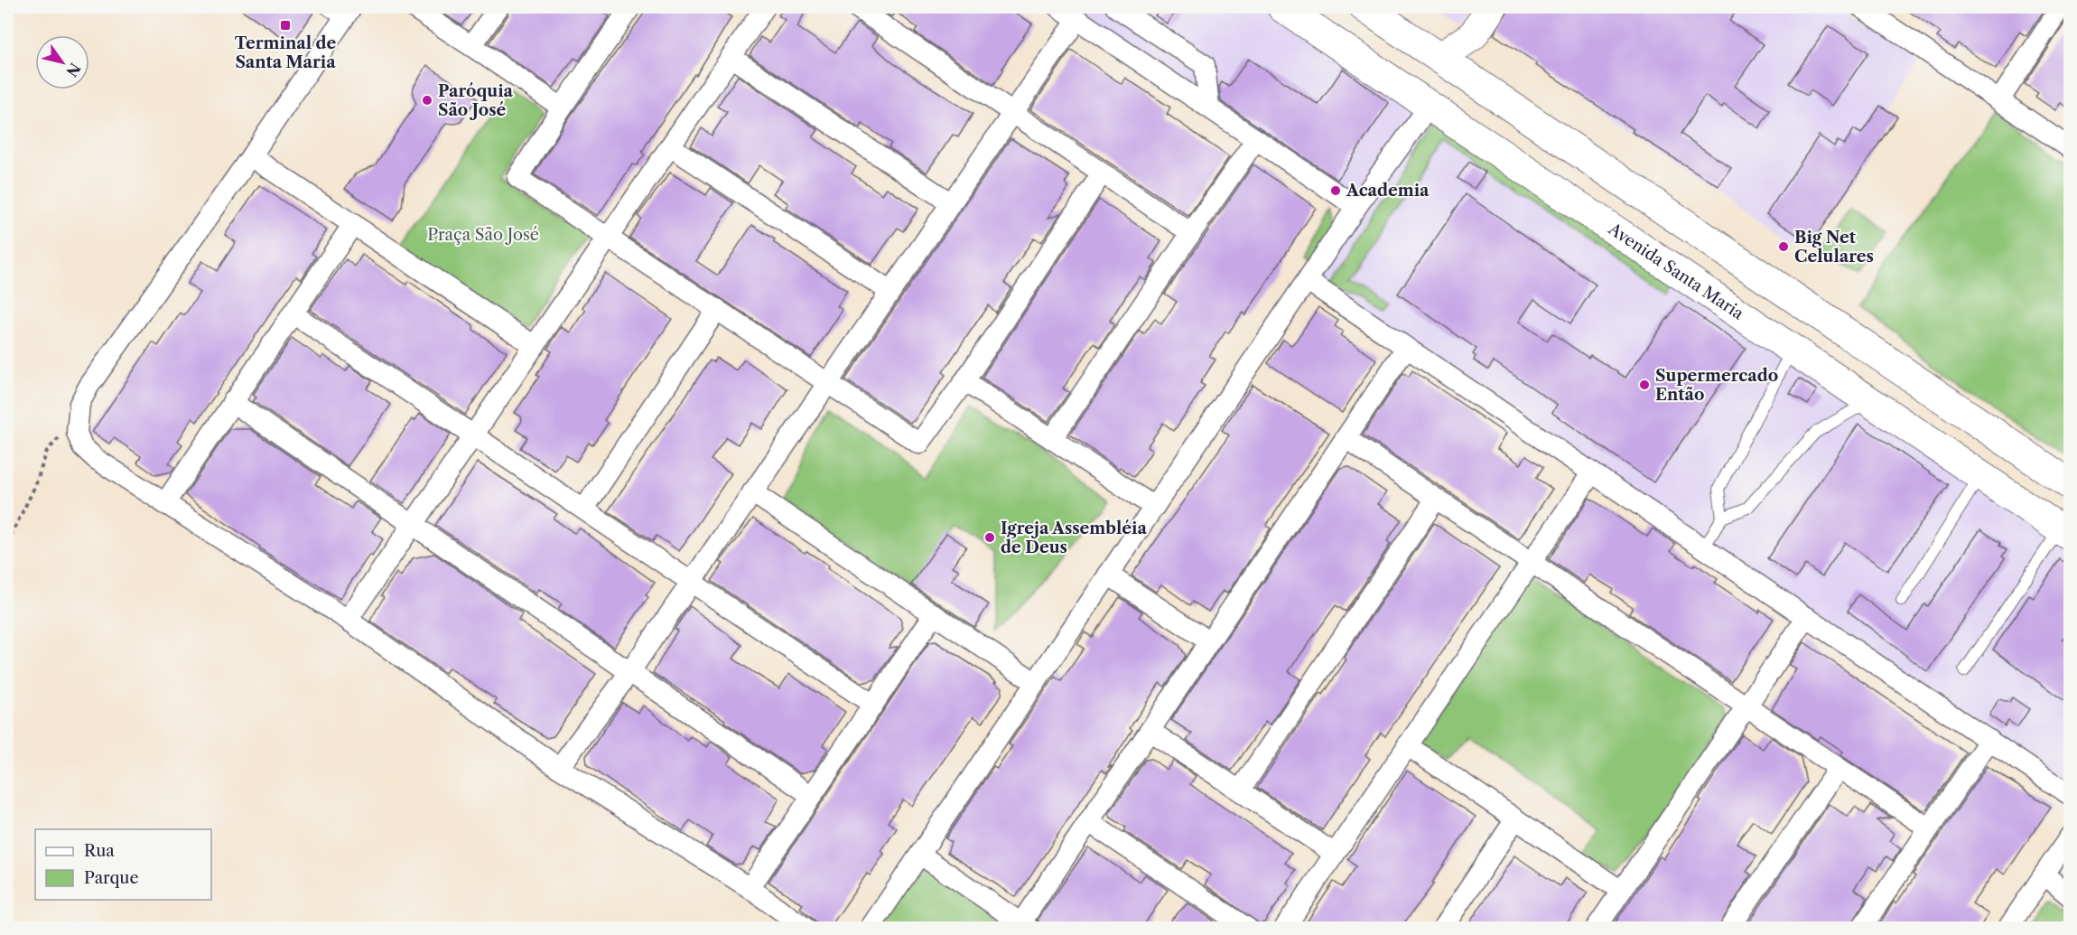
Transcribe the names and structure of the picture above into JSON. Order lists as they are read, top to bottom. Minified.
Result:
{"streets":{"main road":["Avenida Santa Maria"]},"parks":["Praça São José"],"places":{"transit":["Terminal de Santa Maria"],"other":["Paróquia São José","Academia","Big Net Celulares","Supermercado Então","Igreja Assembléia de Deus"]},"legend":["Rua","Parque"],"north":"bottom right"}
